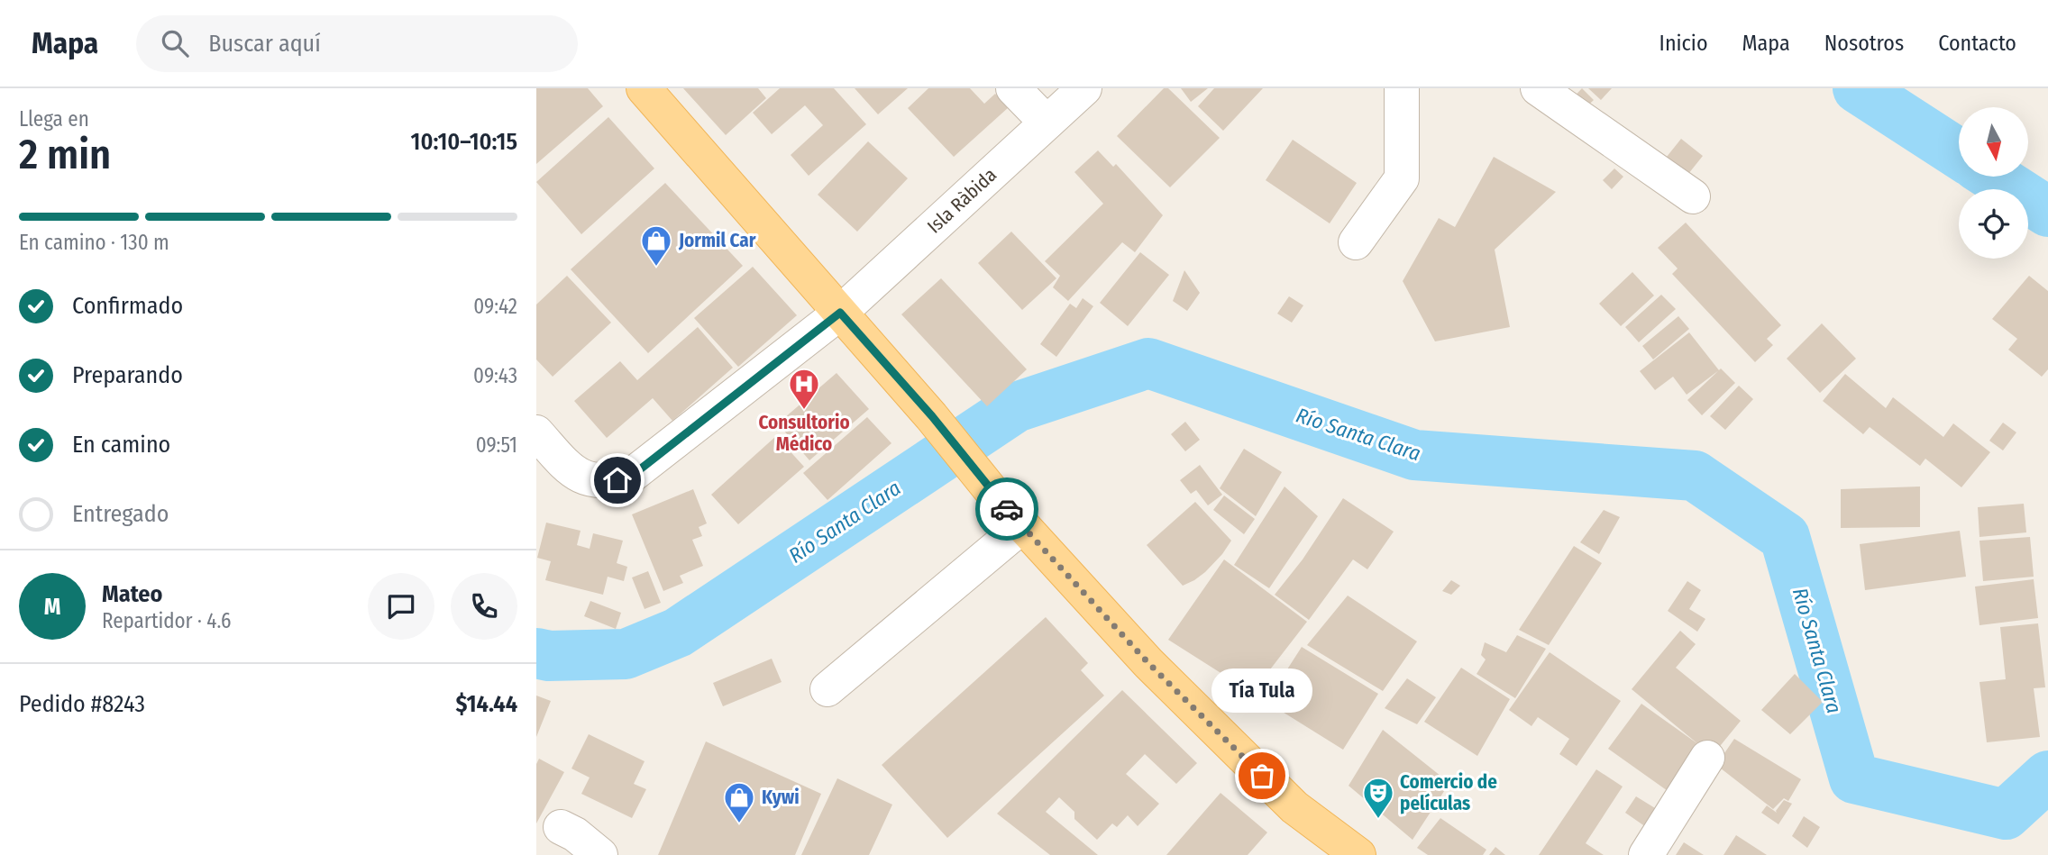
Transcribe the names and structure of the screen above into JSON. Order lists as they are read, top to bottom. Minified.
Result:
{"streets":{"street":["Isla Ràbida"]},"water":["Río Santa Clara"],"places":{"shop":["Jormil Car","Kywi"],"hospital":["Consultorio Médico"],"other":["Tía Tula"],"theatre":["Comercio de películas"]},"north":"bottom","page":{"header":"Mapa","search":"Buscar aquí","nav":["Inicio","Mapa","Nosotros","Contacto"],"heading":["2 min","Llega en","10:10–10:15"],"panel":["Mateo","Repartidor · 4.6","Pedido #8243","$14.44"],"bar":"En camino · 130 m","list":[["Confirmado","09:42"],["Preparando","09:43"],["En camino","09:51"],"Entregado"],"round":"M","bubble":"Tía Tula"}}
